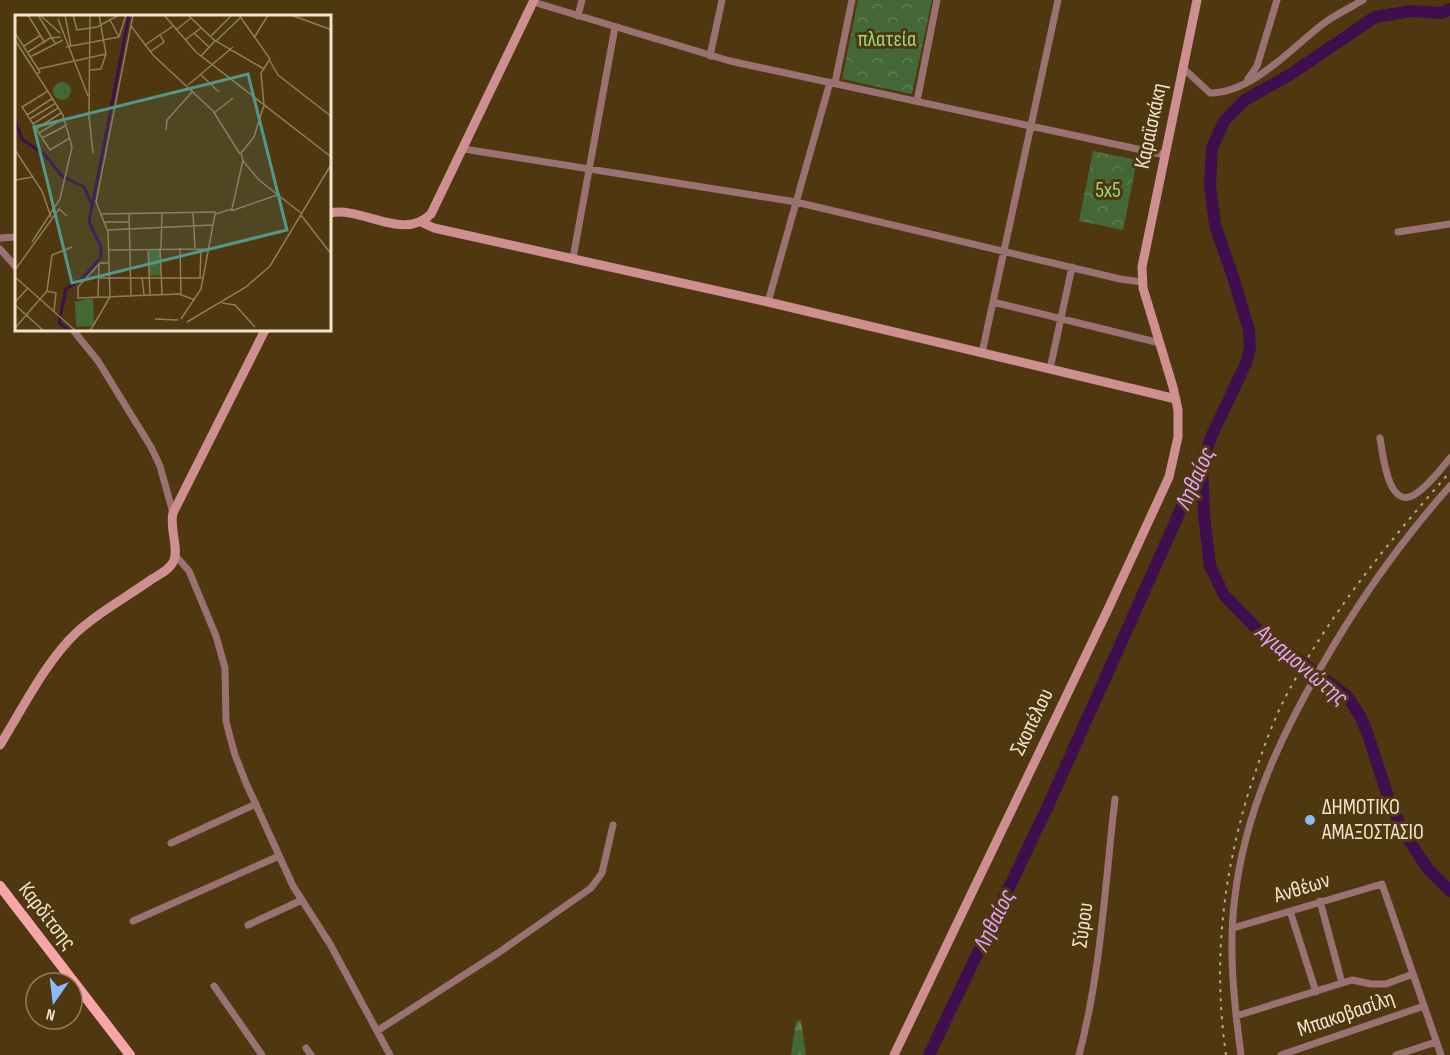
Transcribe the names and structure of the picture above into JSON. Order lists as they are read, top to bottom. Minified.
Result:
{"streets":{"main road":["Καρδίτσης"],"street":["Καραϊσκάκη","Σκοπέλου","Ανθέων","Σύρου","Μπακοβασίλη"]},"crossings":[["Καραϊσκάκη","Σκοπέλου"]],"water":["Ληθαίος","Αγιαμονιώτης"],"parks":["πλατεία","5x5"],"places":["ΔΗΜΟΤΙΚΟ ΑΜΑΞΟΣΤΑΣΙΟ"],"north":"bottom"}
